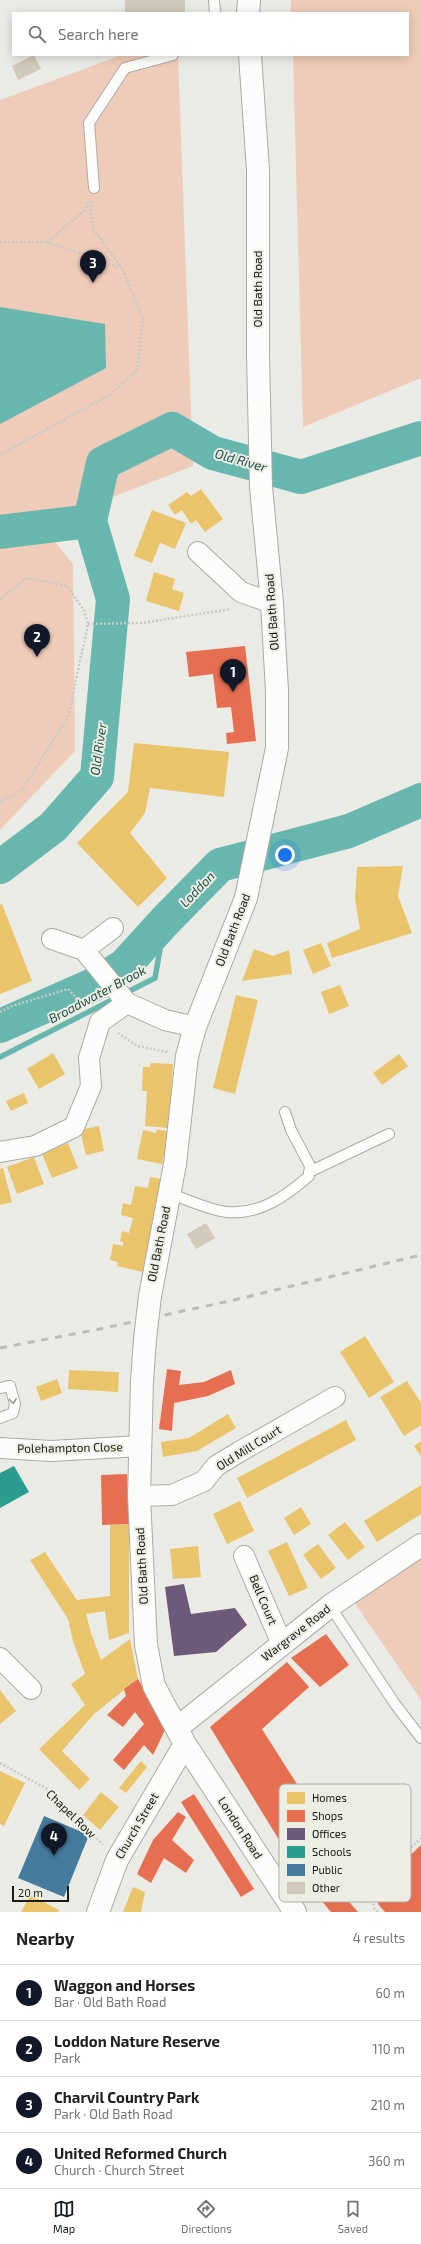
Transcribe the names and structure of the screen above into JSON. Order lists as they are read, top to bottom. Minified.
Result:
{"streets":{"main road":["Old Bath Road","Wargrave Road","Church Street","London Road"],"street":["Polehampton Close","Old Mill Court","Bell Court"],"path":["Chapel Row"]},"crossings":[["Old Bath Road","Polehampton Close"],["Old Bath Road","Old Mill Court"],["Old Bath Road","Wargrave Road"],["Old Bath Road","Church Street"],["Old Bath Road","London Road"],["Bell Court","Wargrave Road"],["Wargrave Road","Church Street"],["Wargrave Road","London Road"],["Chapel Row","Church Street"],["Church Street","London Road"]],"water":["Old River","Loddon","Broadwater Brook"],"legend":["Homes","Shops","Offices","Schools","Public","Other"],"scale_bar":"20 m","page":{"search":"Search here","pins":["3","2","1","4"],"scale":"20 m","heading":["Nearby","4 results"],"list":[{"mark":"1","name":"Waggon and Horses","note":"Bar · Old Bath Road","value":"60 m"},{"mark":"2","name":"Loddon Nature Reserve","note":"Park","value":"110 m"},{"mark":"3","name":"Charvil Country Park","note":"Park · Old Bath Road","value":"210 m"},{"mark":"4","name":"United Reformed Church","note":"Church · Church Street","value":"360 m"}],"nav":["Map","Directions","Saved"]}}
